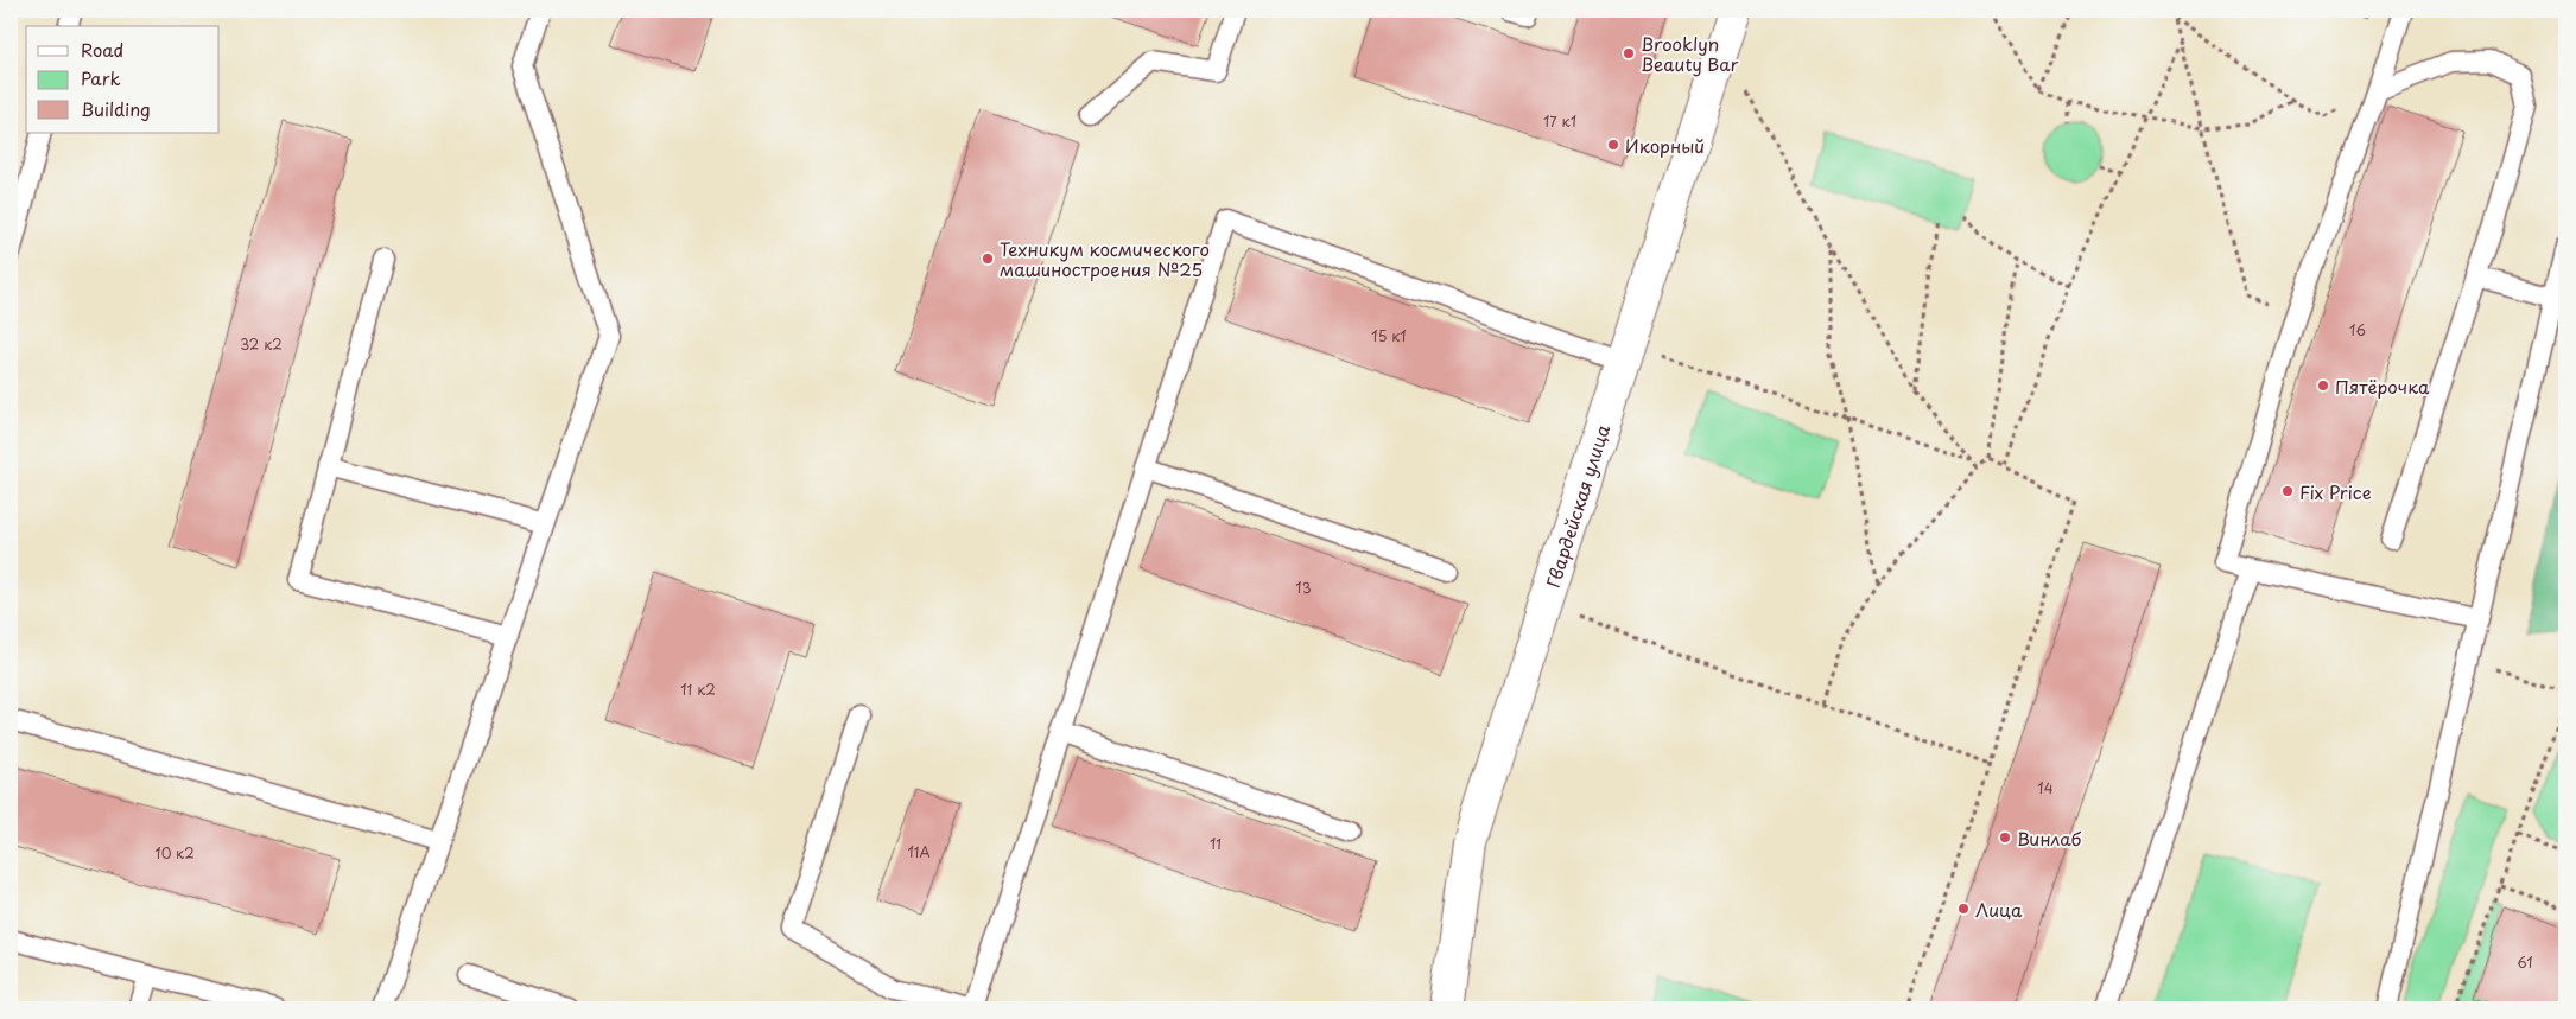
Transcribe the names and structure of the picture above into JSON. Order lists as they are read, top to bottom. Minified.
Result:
{"streets":{"street":["Гвардейская улица"]},"places":["Brooklyn Beauty Bar","Икорный","Техникум космического машиностроения №25","Пятёрочка","Fix Price","Винлаб","Лица"],"house_numbers":["17 к1","16","15 к1","32 к2","13","11 к2","14","11","11А","10 к2","61"],"legend":["Road","Park","Building"]}
